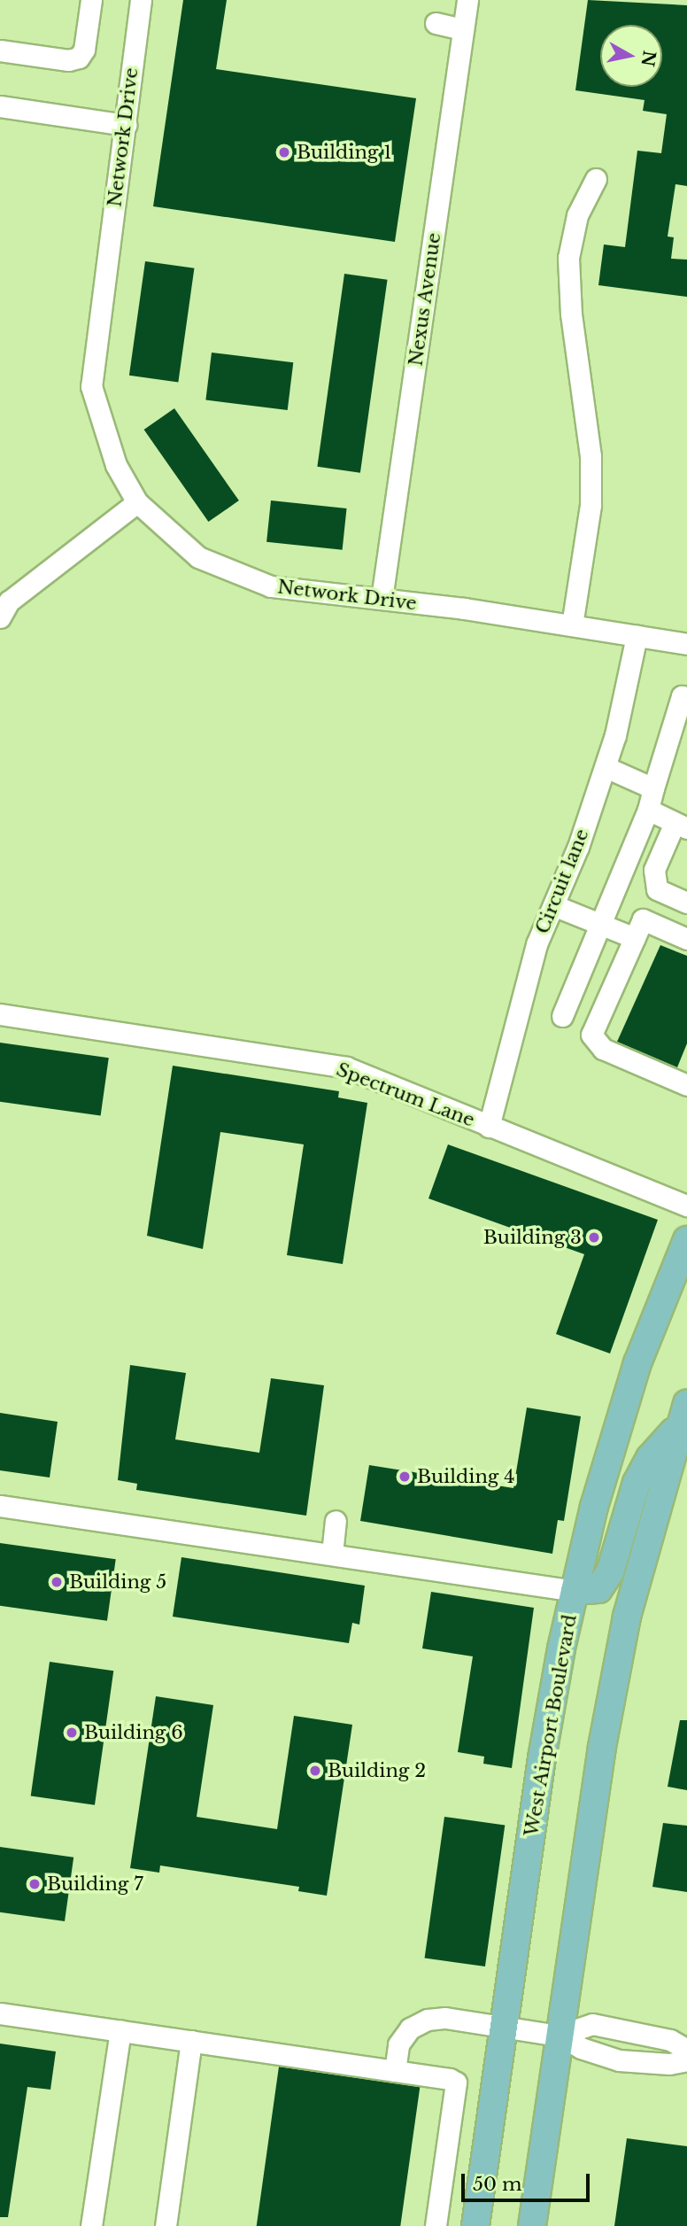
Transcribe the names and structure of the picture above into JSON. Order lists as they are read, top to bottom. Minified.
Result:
{"streets":{"main road":["West Airport Boulevard"],"street":["Network Drive","Nexus Avenue","Circuit lane","Spectrum Lane"]},"crossings":[["Network Drive","Nexus Avenue"],["Network Drive","Circuit lane"],["Circuit lane","Spectrum Lane"]],"places":["Building 1","Building 3","Building 4","Building 5","Building 6","Building 2","Building 7"],"scale_bar":"50 m","north":"right"}
